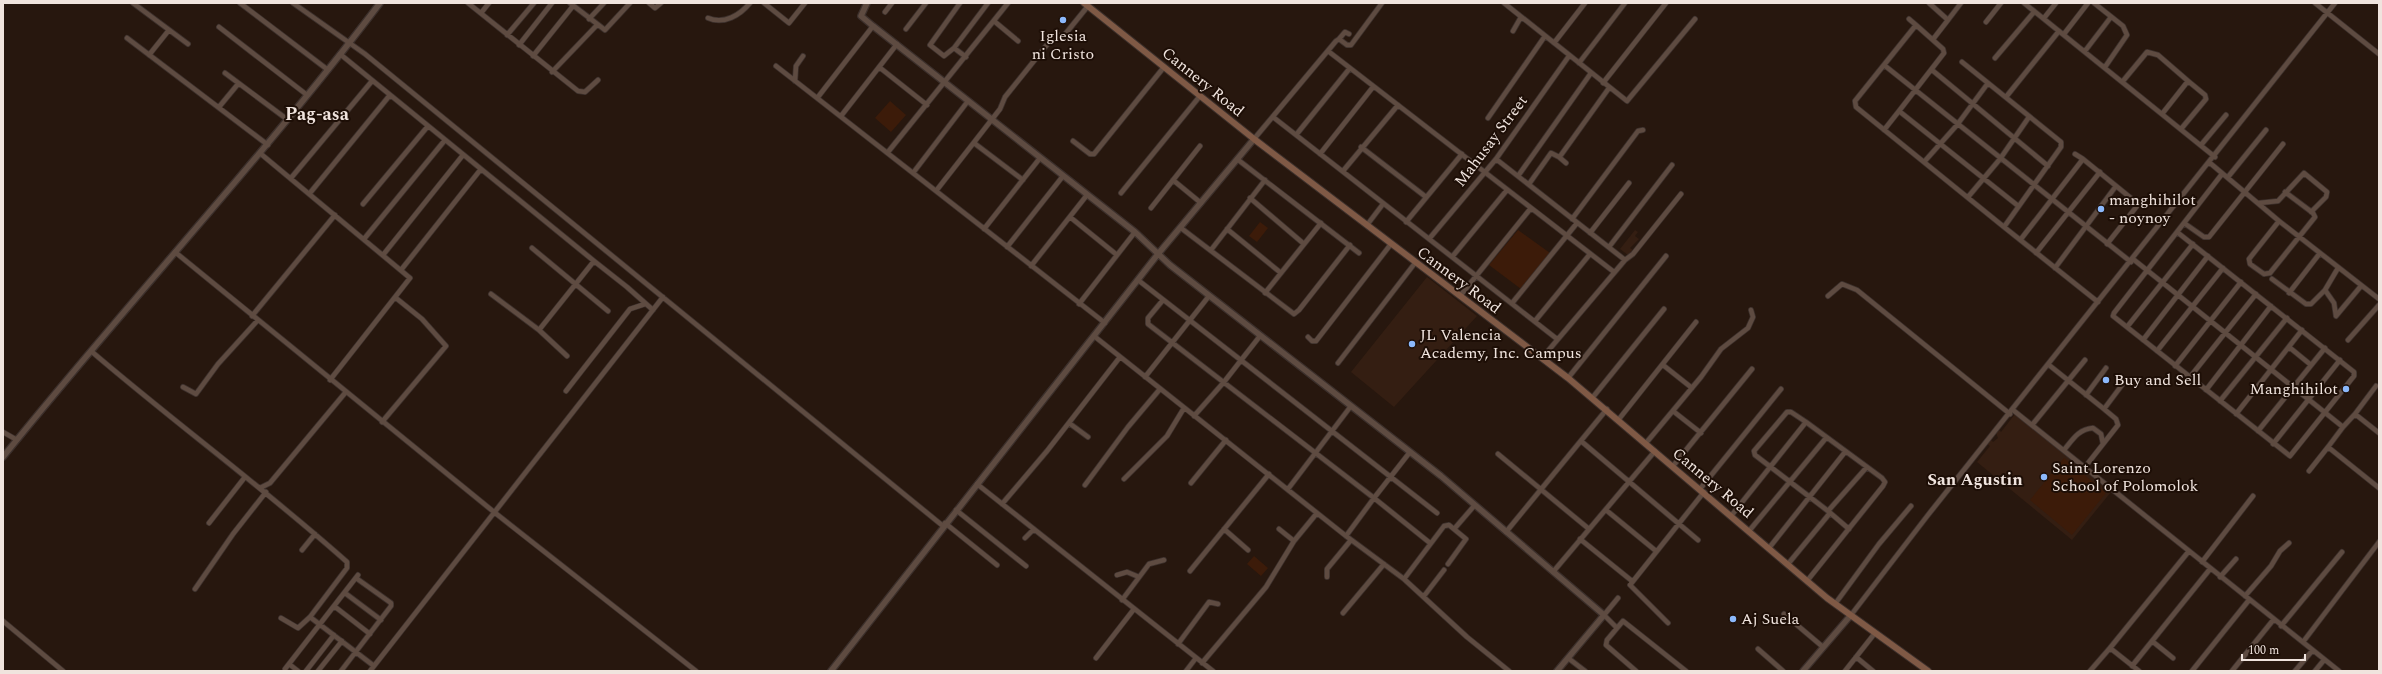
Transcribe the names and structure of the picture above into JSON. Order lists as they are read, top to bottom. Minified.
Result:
{"streets":{"main road":["Cannery Road"],"street":["Mahusay Street"]},"districts":["Pag-asa","San Agustin"],"places":["Iglesia ni Cristo","manghihilot - noynoy","JL Valencia Academy, Inc. Campus","Buy and Sell","Manghihilot","Saint Lorenzo School of Polomolok","Aj Suela"],"scale_bar":"100 m"}
